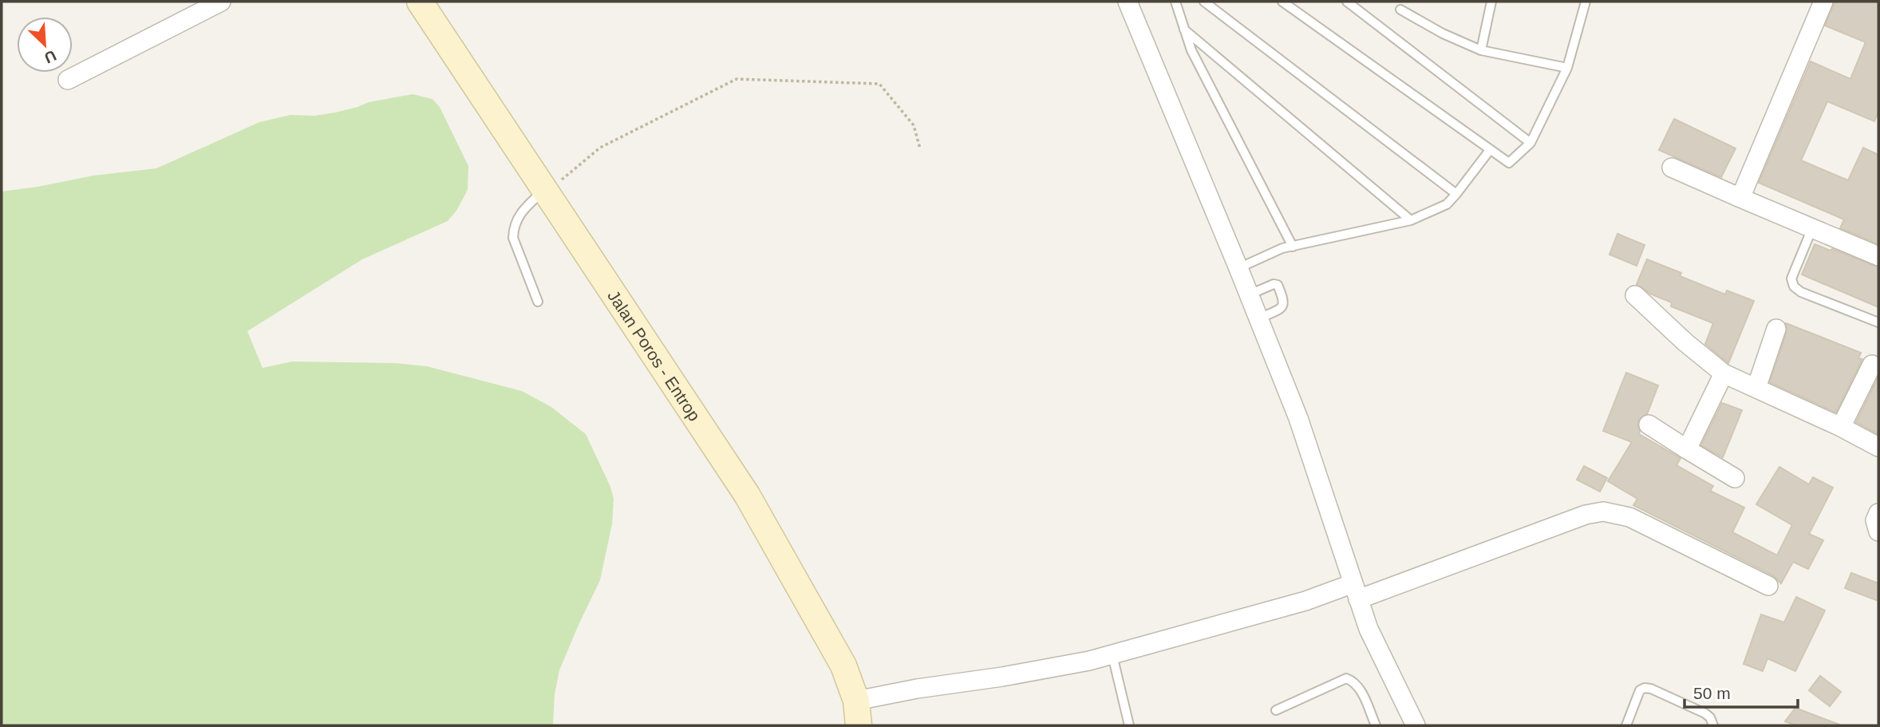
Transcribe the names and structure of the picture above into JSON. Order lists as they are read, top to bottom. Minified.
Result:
{"streets":{"main road":["Jalan Poros - Entrop"]},"scale_bar":"50 m","north":"bottom right"}
